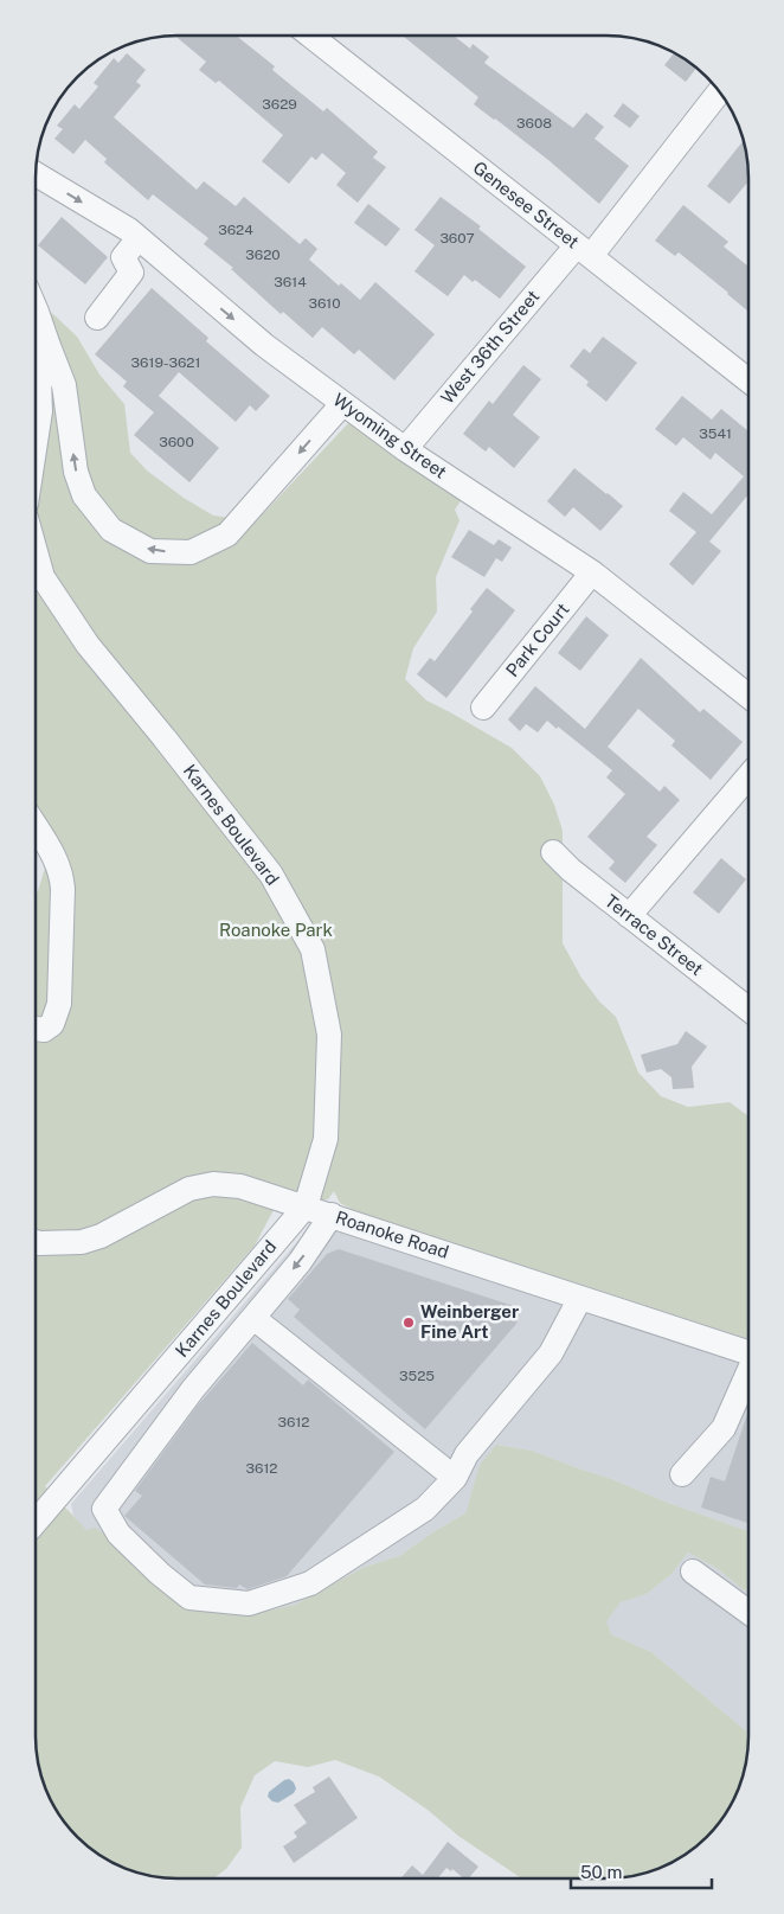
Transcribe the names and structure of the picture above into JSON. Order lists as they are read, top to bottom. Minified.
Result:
{"streets":{"street":["Genesee Street","West 36th Street","Wyoming Street","Park Court","Karnes Boulevard","Terrace Street","Roanoke Road"]},"crossings":[["Genesee Street","West 36th Street"],["West 36th Street","Wyoming Street"],["Wyoming Street","Park Court"],["Karnes Boulevard","Roanoke Road"]],"one_way":["Wyoming Street"],"parks":["Roanoke Park"],"places":["Weinberger Fine Art"],"house_numbers":["3629","3608","3624","3607","3620","3614","3610","3619-3621","3541","3600","3525","3612","3612"],"scale_bar":"50 m"}
